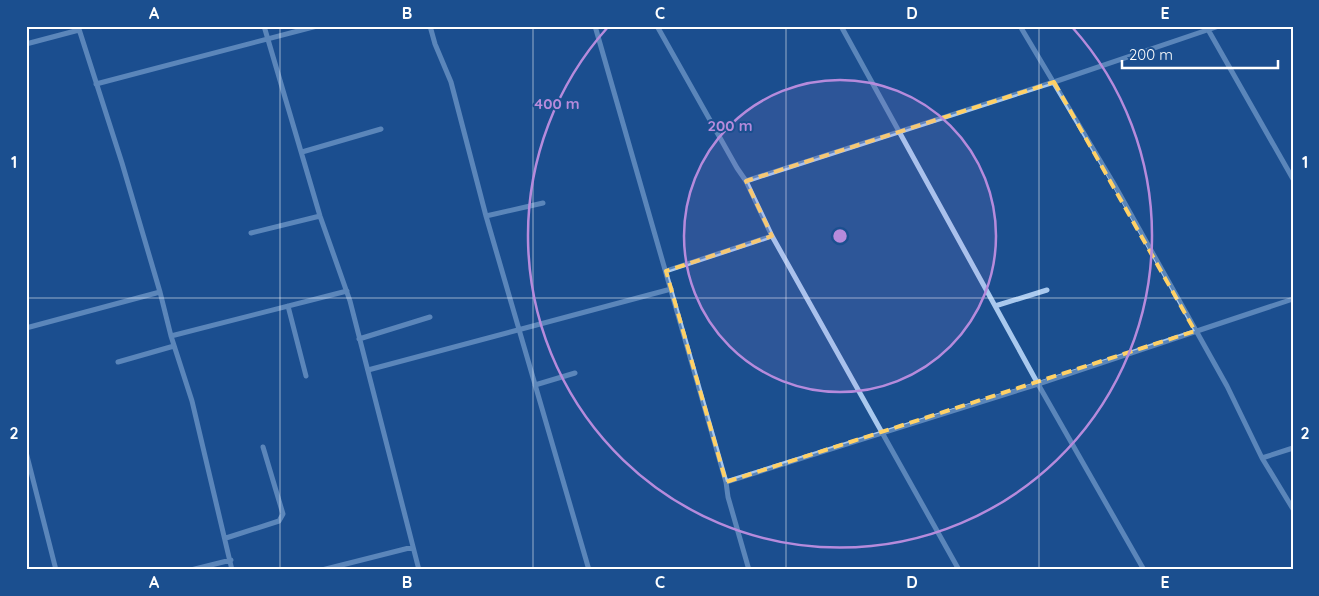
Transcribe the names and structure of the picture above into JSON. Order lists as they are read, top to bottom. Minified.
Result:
{"scale_bar":"200 m","grid":{"columns":["A","B","C","D","E"],"rows":["1","2"]},"rings":["400 m","200 m"]}
